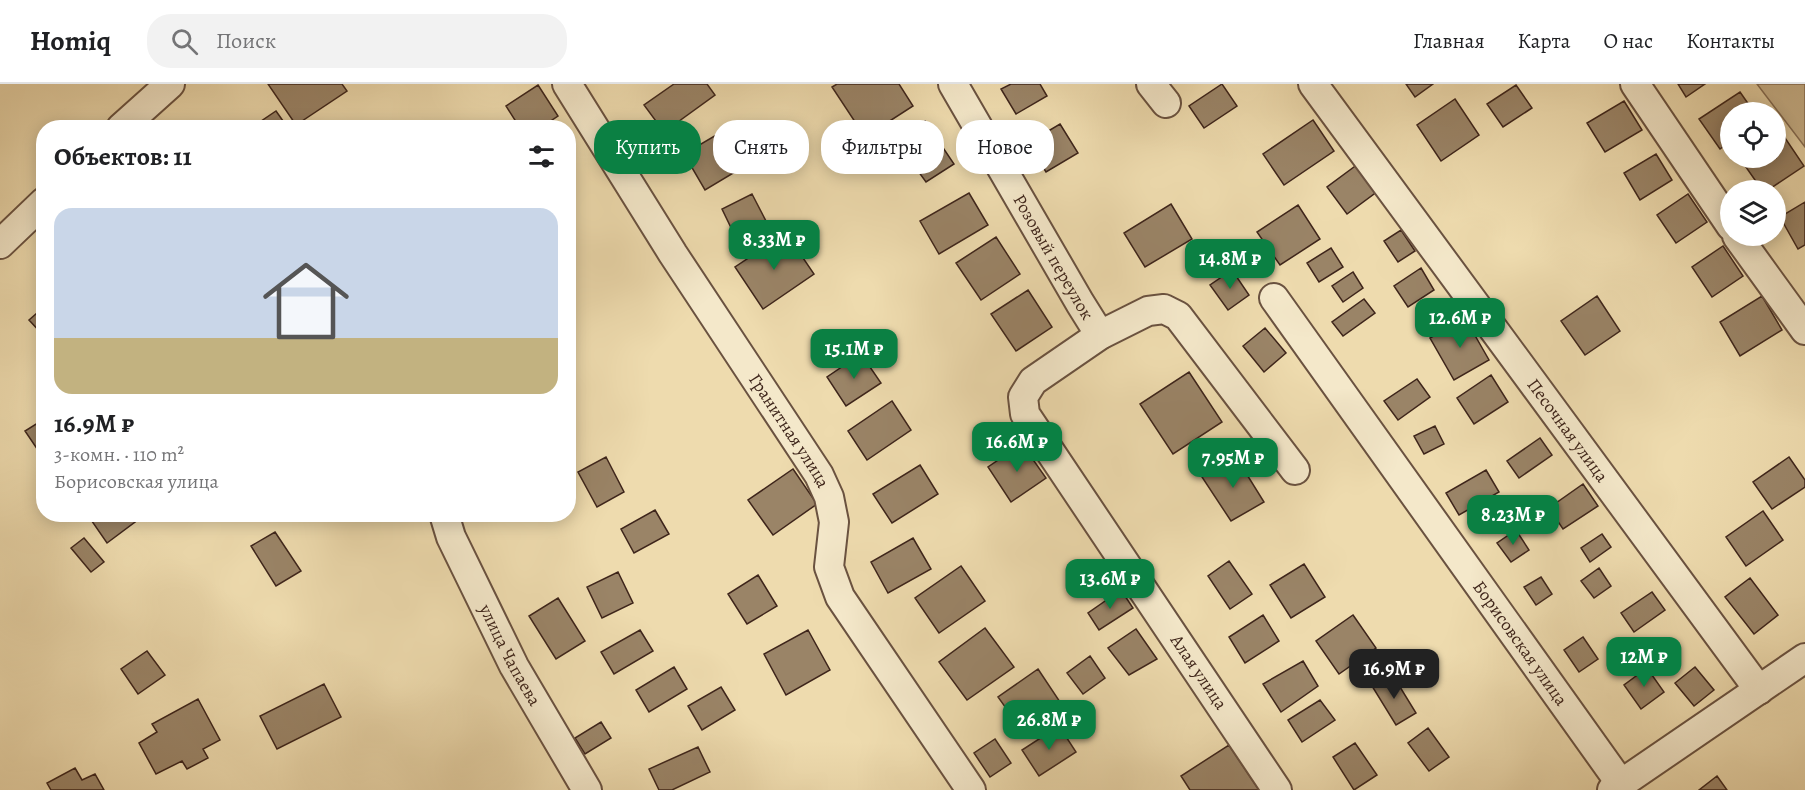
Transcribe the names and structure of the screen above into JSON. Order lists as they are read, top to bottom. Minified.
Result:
{"streets":{"street":["Розовый переулок","Песочная улица","Гранитная улица","Борисовская улица","улица Чапаева","Алая улица"]},"crossings":[["Розовый переулок","Алая улица"]],"page":{"header":"Homiq","search":"Поиск","nav":["Главная","Карта","О нас","Контакты"],"chip":["Купить","Снять","Фильтры","Новое"],"heading":"Объектов: 11","list":[{"name":"16.9M ₽","note":"3-комн. · 110 m² · Борисовская улица"}],"price":["8.33M ₽","14.8M ₽","12.6M ₽","15.1M ₽","16.6M ₽","7.95M ₽","8.23M ₽","13.6M ₽","12M ₽","16.9M ₽","26.8M ₽"]}}
